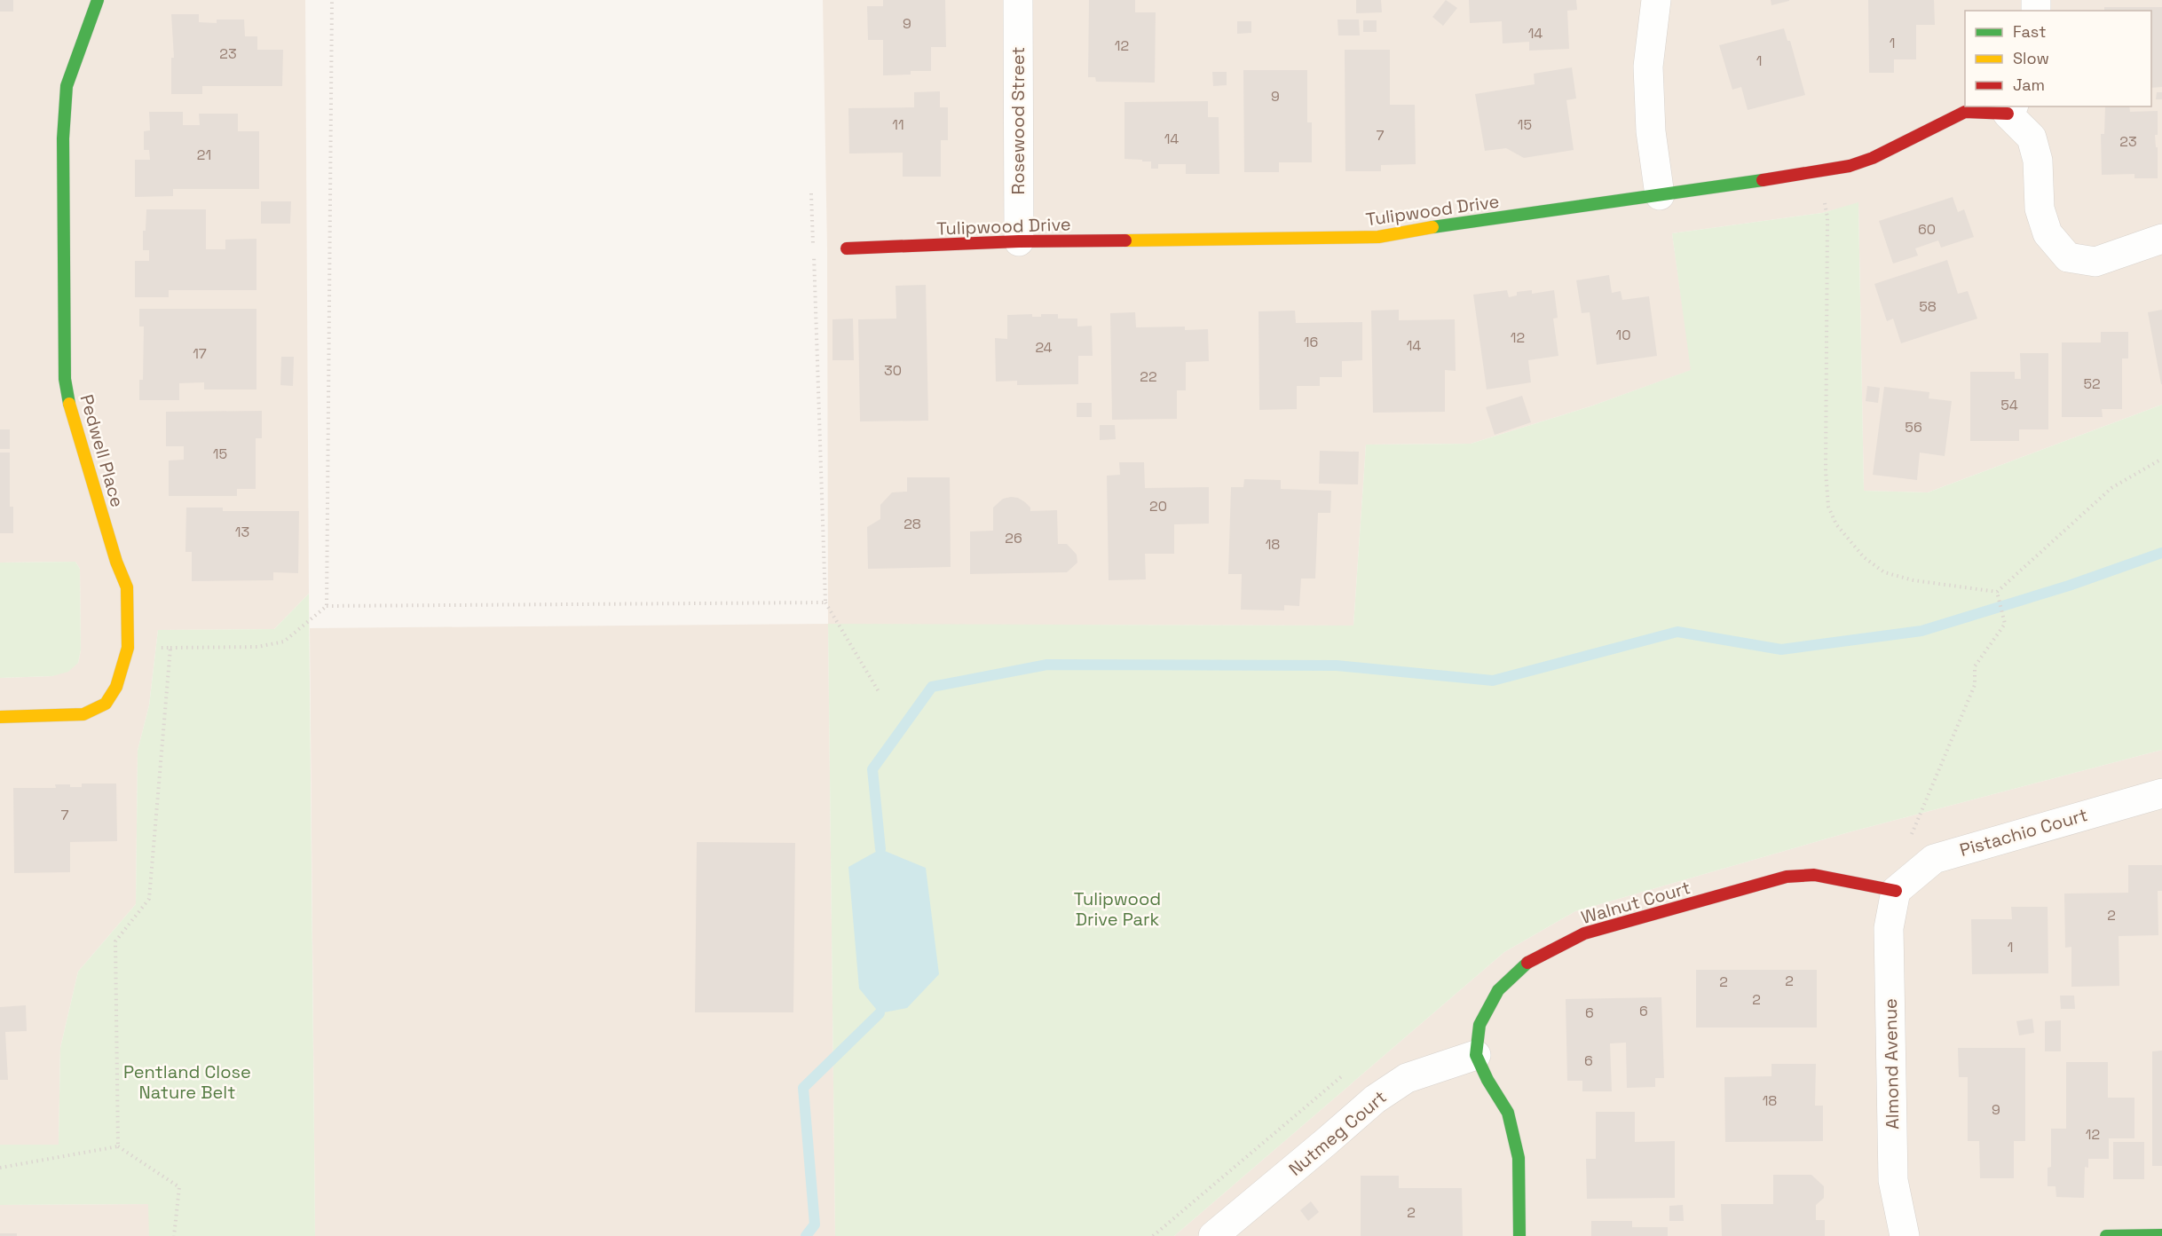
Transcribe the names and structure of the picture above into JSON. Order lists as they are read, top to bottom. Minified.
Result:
{"streets":{"street":["Rosewood Street","Tulipwood Drive","Pedwell Place","Pistachio Court","Walnut Court","Almond Avenue","Nutmeg Court"]},"crossings":[["Rosewood Street","Tulipwood Drive"],["Pistachio Court","Walnut Court"],["Pistachio Court","Almond Avenue"],["Walnut Court","Almond Avenue"],["Walnut Court","Nutmeg Court"]],"parks":["Tulipwood Drive Park","Pentland Close Nature Belt"],"house_numbers":["9","14","1","12","23","1","9","11","15","7","14","23","21","60","58","10","12","16","14","24","17","30","22","52","54","56","15","20","28","13","26","18","7","2","1","2","2","2","6","6","6","18","9","12","2"],"legend":["Fast","Slow","Jam"]}
